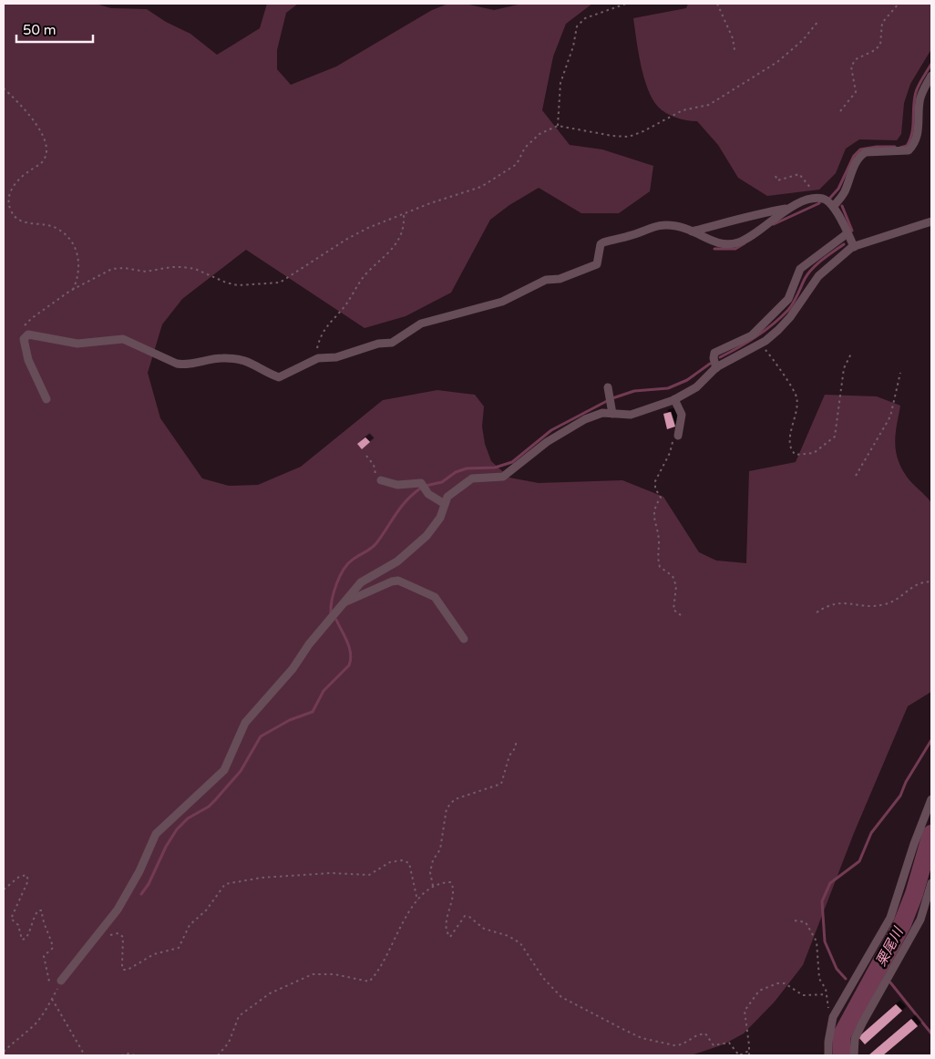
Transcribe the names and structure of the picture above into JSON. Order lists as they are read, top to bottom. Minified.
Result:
{"water":["栗尾川"],"scale_bar":"50 m"}
